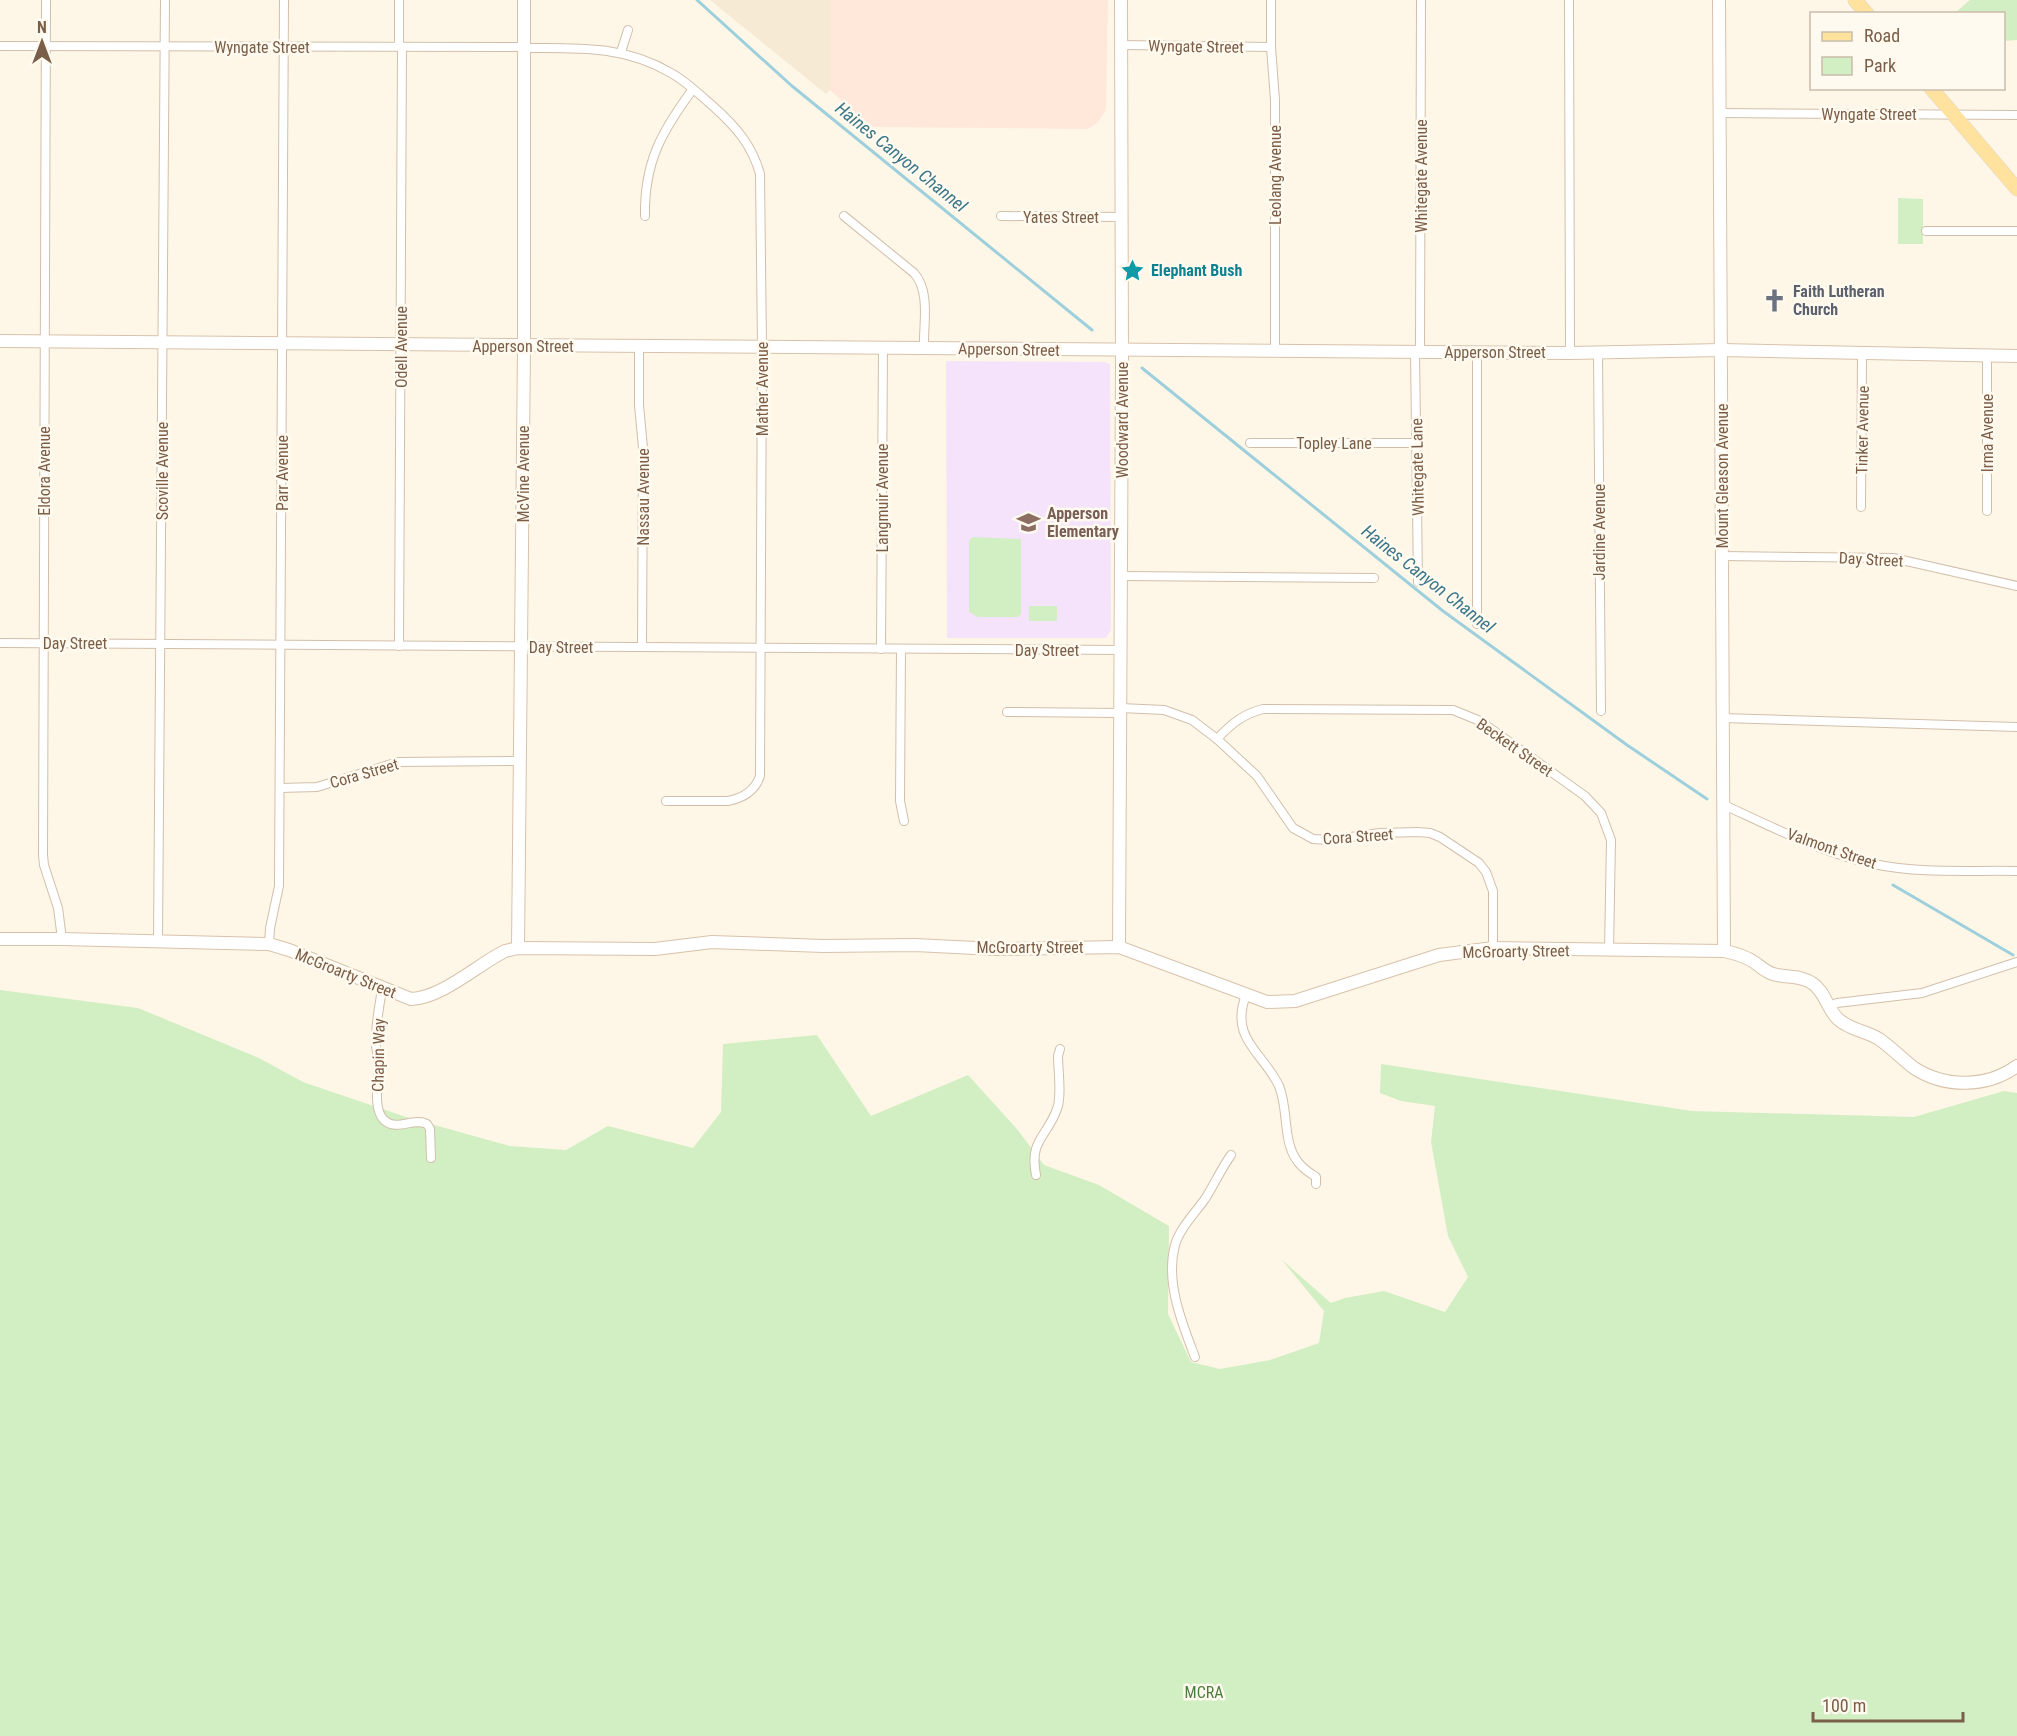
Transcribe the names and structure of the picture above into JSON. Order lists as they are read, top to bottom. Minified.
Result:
{"streets":{"street":["Wyngate Street","Leolang Avenue","Whitegate Avenue","Yates Street","Apperson Street","Odell Avenue","Mather Avenue","Woodward Avenue","Tinker Avenue","Irma Avenue","Topley Lane","Whitegate Lane","Eldora Avenue","Scoville Avenue","Parr Avenue","McVine Avenue","Mount Gleason Avenue","Nassau Avenue","Langmuir Avenue","Jardine Avenue","Day Street","Beckett Street","Cora Street","Valmont Street","McGroarty Street","Chapin Way"]},"crossings":[["Wyngate Street","Leolang Avenue"],["Wyngate Street","Odell Avenue"],["Wyngate Street","Mather Avenue"],["Wyngate Street","Woodward Avenue"],["Wyngate Street","Eldora Avenue"],["Wyngate Street","Scoville Avenue"],["Wyngate Street","Parr Avenue"],["Wyngate Street","McVine Avenue"],["Wyngate Street","Mount Gleason Avenue"],["Leolang Avenue","Apperson Street"],["Whitegate Avenue","Apperson Street"],["Whitegate Avenue","Whitegate Lane"],["Yates Street","Woodward Avenue"],["Apperson Street","Odell Avenue"],["Apperson Street","Mather Avenue"],["Apperson Street","Woodward Avenue"],["Apperson Street","Tinker Avenue"],["Apperson Street","Irma Avenue"],["Apperson Street","Whitegate Lane"],["Apperson Street","Eldora Avenue"],["Apperson Street","Scoville Avenue"],["Apperson Street","Parr Avenue"],["Apperson Street","McVine Avenue"],["Apperson Street","Mount Gleason Avenue"],["Apperson Street","Nassau Avenue"],["Apperson Street","Langmuir Avenue"],["Apperson Street","Jardine Avenue"],["Odell Avenue","Day Street"],["Mather Avenue","McVine Avenue"],["Mather Avenue","Day Street"],["Woodward Avenue","Day Street"],["Woodward Avenue","Cora Street"],["Woodward Avenue","McGroarty Street"],["Topley Lane","Whitegate Lane"],["Eldora Avenue","Day Street"],["Eldora Avenue","McGroarty Street"],["Scoville Avenue","Day Street"],["Scoville Avenue","McGroarty Street"],["Parr Avenue","Day Street"],["Parr Avenue","Cora Street"],["Parr Avenue","McGroarty Street"],["McVine Avenue","Day Street"],["McVine Avenue","Cora Street"],["McVine Avenue","McGroarty Street"],["Mount Gleason Avenue","Day Street"],["Mount Gleason Avenue","Valmont Street"],["Mount Gleason Avenue","McGroarty Street"],["Nassau Avenue","Day Street"],["Langmuir Avenue","Day Street"],["Beckett Street","Cora Street"],["Beckett Street","McGroarty Street"],["Cora Street","McGroarty Street"],["McGroarty Street","Chapin Way"]],"water":["Haines Canyon Channel"],"parks":["MCRA"],"places":{"place":["Elephant Bush"],"church":["Faith Lutheran Church"],"school or university":["Apperson Elementary"]},"legend":["Road","Park"],"scale_bar":"100 m","north":"top"}
